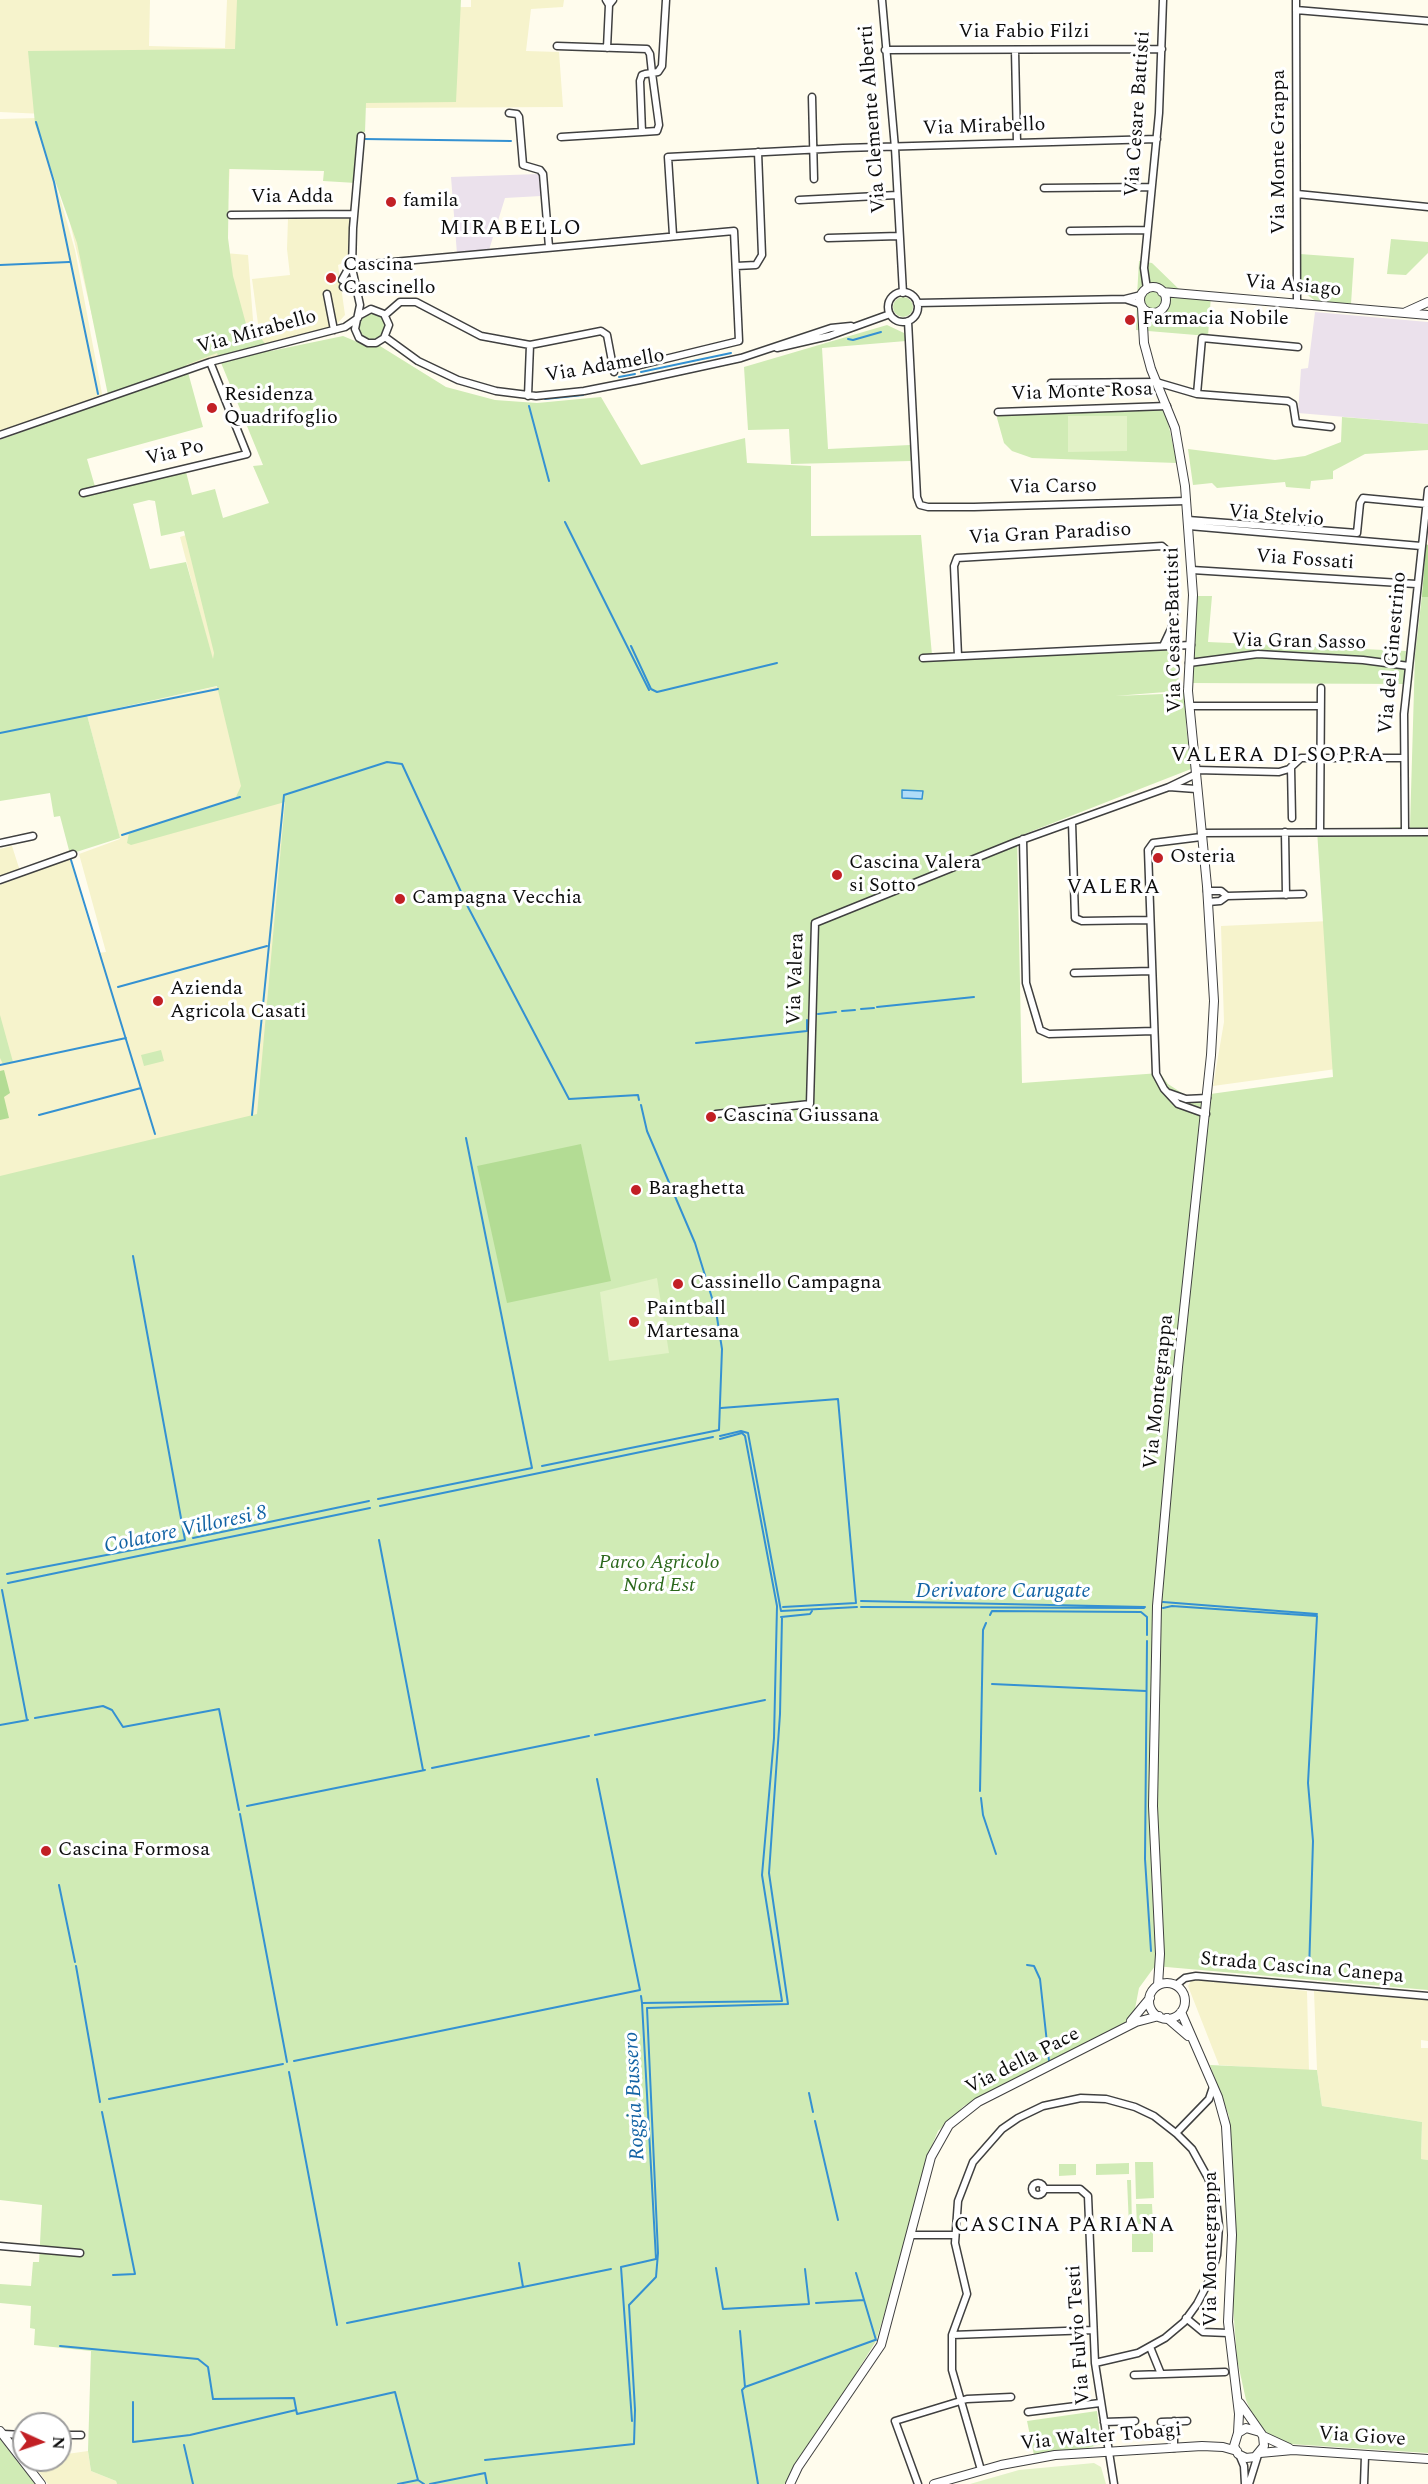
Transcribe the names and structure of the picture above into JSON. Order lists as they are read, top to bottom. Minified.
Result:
{"streets":{"street":["Via Fabio Filzi","Via Cesare Battisti","Via Clemente Alberti","Via Mirabello","Via Monte Grappa","Via Adda","Via Asiago","Via Adamello","Via Monte Rosa","Via Po","Via Carso","Via Stelvio","Via Gran Paradiso","Via Fossati","Via Gran Sasso","Via del Ginestrino","Via Valera","Via Montegrappa","Strada Cascina Canepa","Via della Pace","Via Fulvio Testi","Via Walter Tobagi","Via Giove"]},"crossings":[["Via Fabio Filzi","Via Cesare Battisti"],["Via Fabio Filzi","Via Clemente Alberti"],["Via Cesare Battisti","Via Mirabello"],["Via Cesare Battisti","Via Asiago"],["Via Cesare Battisti","Via Monte Rosa"],["Via Cesare Battisti","Via Carso"],["Via Cesare Battisti","Via Stelvio"],["Via Cesare Battisti","Via Fossati"],["Via Cesare Battisti","Via Gran Sasso"],["Via Cesare Battisti","Via Valera"],["Via Cesare Battisti","Via Montegrappa"],["Via Clemente Alberti","Via Mirabello"],["Via Clemente Alberti","Via Adamello"],["Via Clemente Alberti","Via Carso"],["Via Mirabello","Via Adamello"],["Via Mirabello","Via Po"],["Via Monte Grappa","Via Asiago"],["Via Adamello","Via Carso"],["Via Stelvio","Via del Ginestrino"],["Via Fossati","Via del Ginestrino"],["Via Gran Sasso","Via del Ginestrino"],["Via Montegrappa","Strada Cascina Canepa"],["Via Montegrappa","Via della Pace"],["Via Montegrappa","Via Walter Tobagi"],["Via Montegrappa","Via Giove"],["Strada Cascina Canepa","Via della Pace"],["Via Fulvio Testi","Via Walter Tobagi"],["Via Walter Tobagi","Via Giove"]],"districts":["MIRABELLO","VALERA DI SOPRA","VALERA","CASCINA PARIANA"],"water":["Colatore Villoresi 8","Derivatore Carugate","Roggia Bussero"],"parks":["Parco Agricolo Nord Est"],"places":["famila","Cascina Cascinello","Farmacia Nobile","Residenza Quadrifoglio","Osteria","Cascina Valera si Sotto","Campagna Vecchia","Azienda Agricola Casati","Cascina Giussana","Baraghetta","Cassinello Campagna","Paintball Martesana","Cascina Formosa"],"north":"right"}
